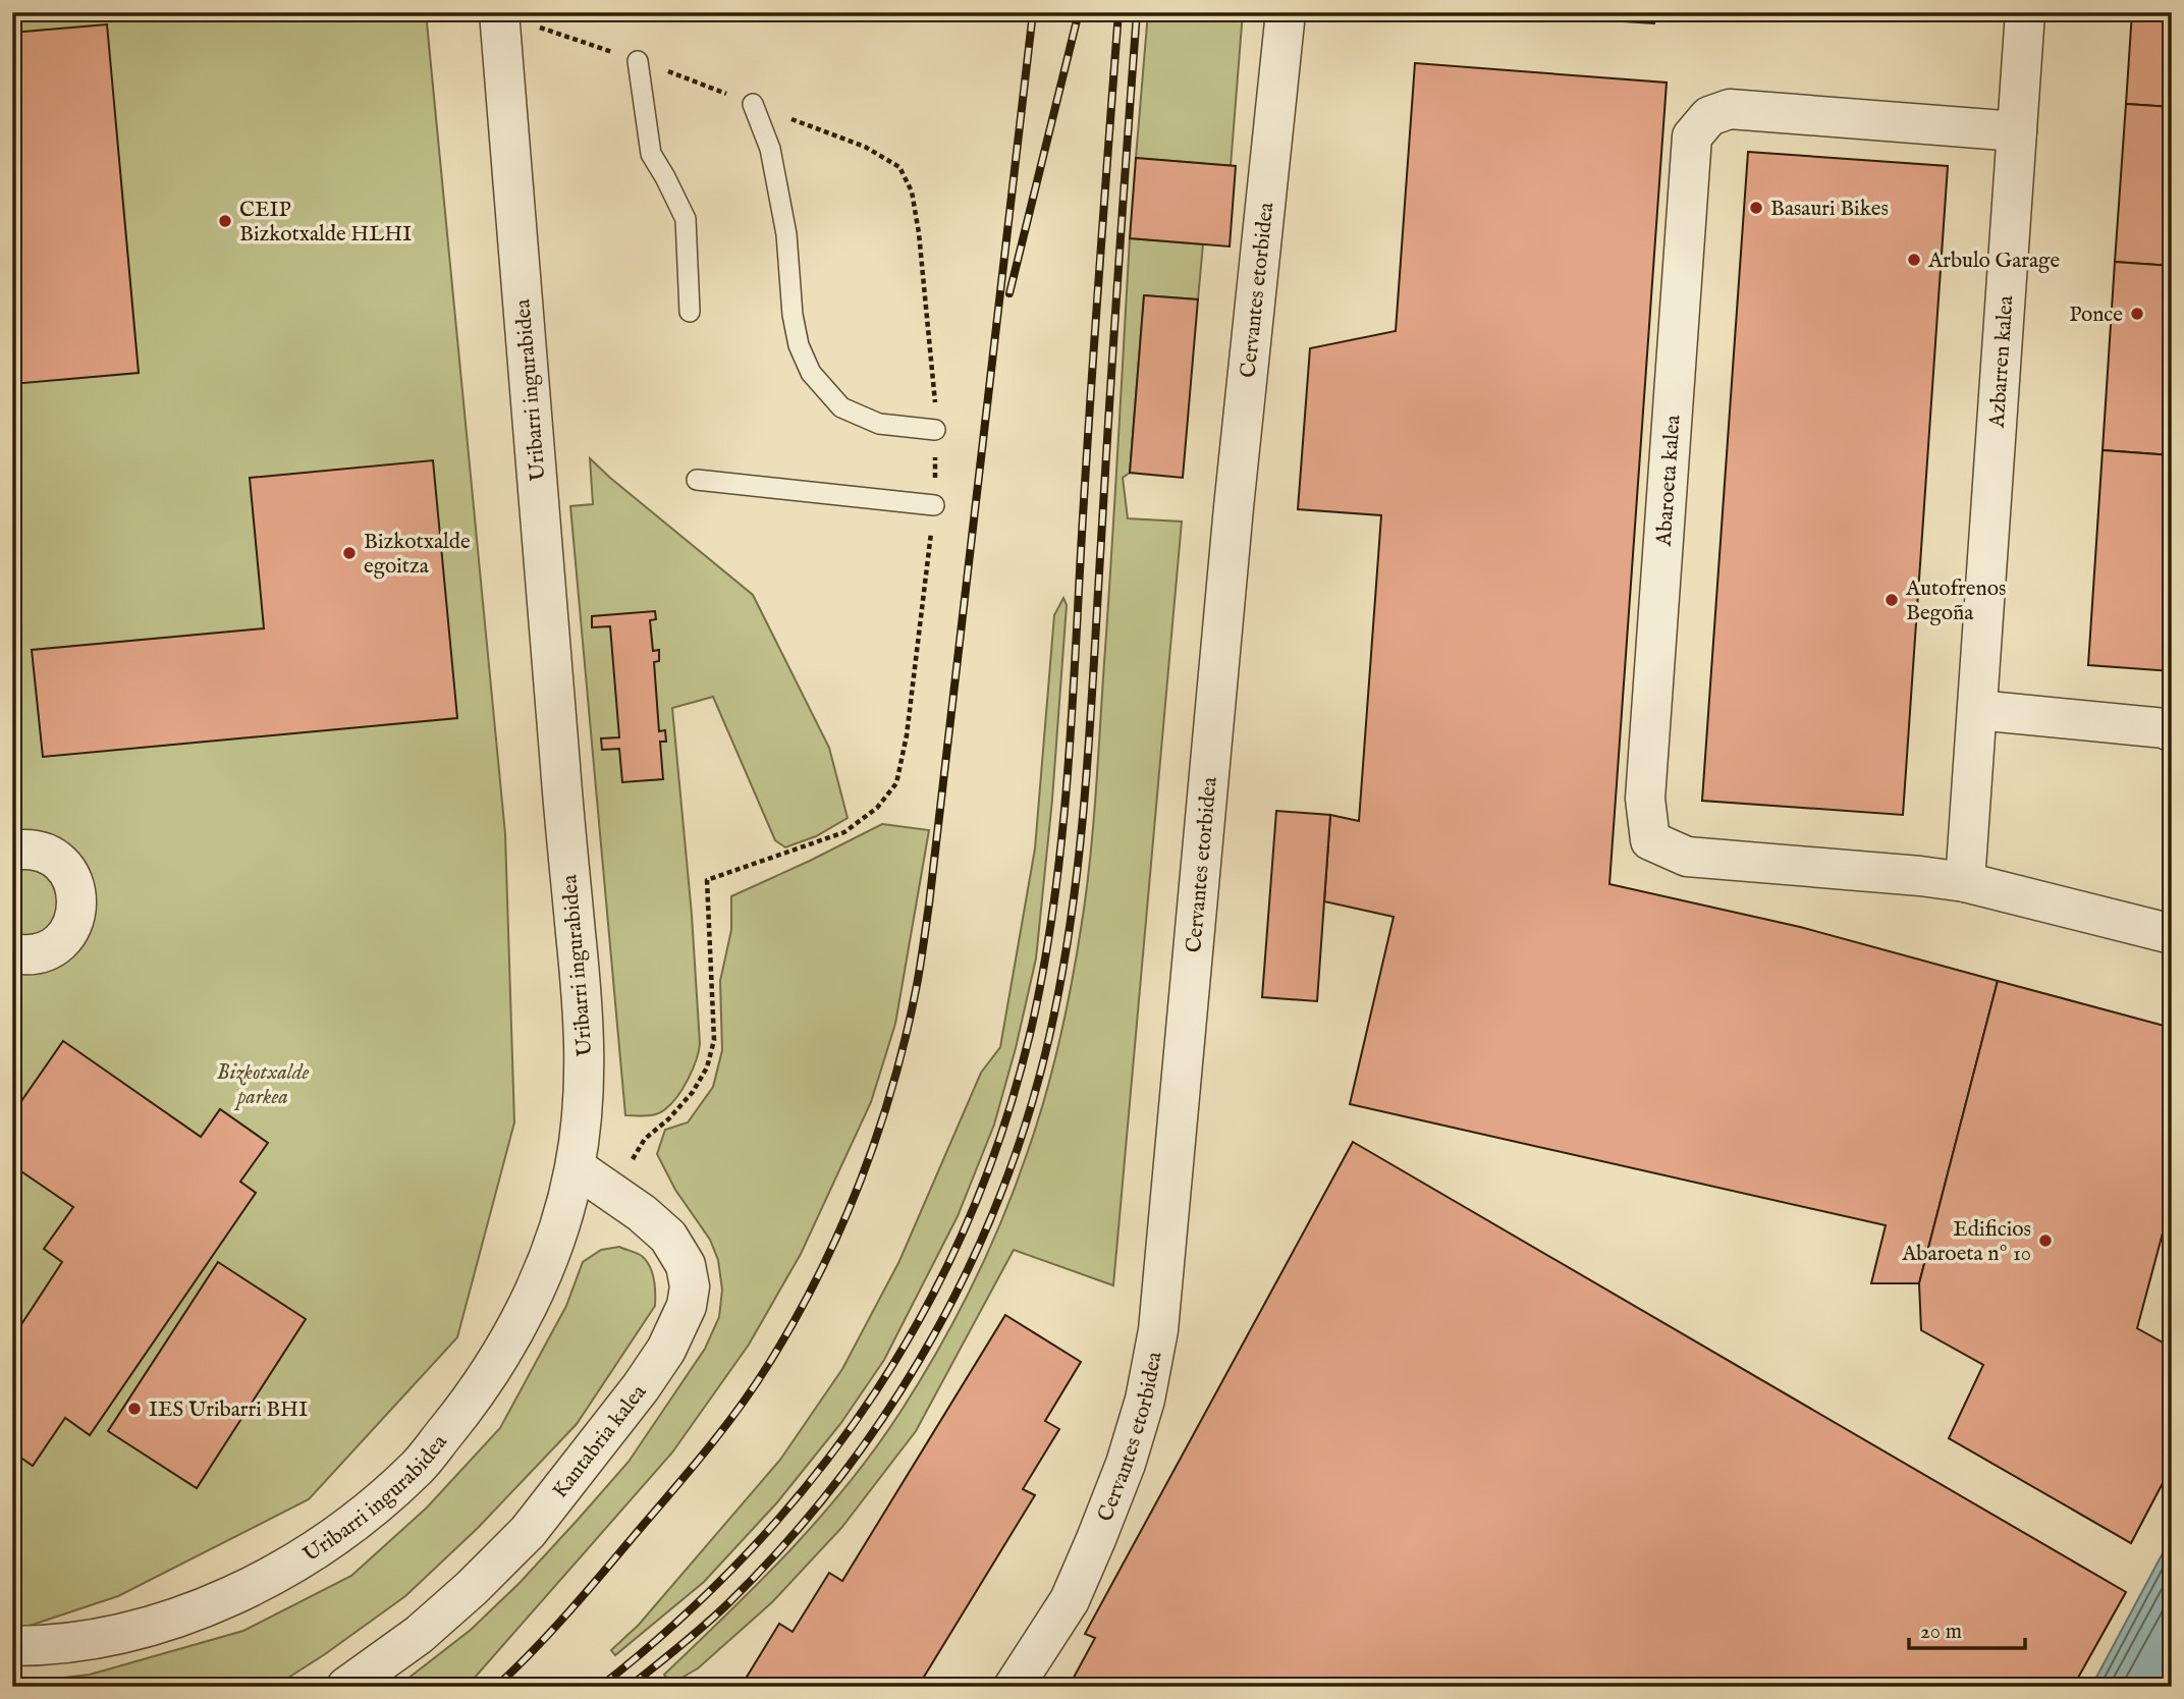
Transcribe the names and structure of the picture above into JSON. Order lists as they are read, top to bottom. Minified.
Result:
{"streets":{"street":["Cervantes etorbidea","Azbarren kalea","Uribarri ingurabidea","Abaroeta kalea","Kantabria kalea"]},"crossings":[["Azbarren kalea","Abaroeta kalea"],["Uribarri ingurabidea","Kantabria kalea"]],"parks":["Bizkotxalde parkea"],"places":["Basauri Bikes","CEIP Bizkotxalde HLHI","Arbulo Garage","Ponce","Bizkotxalde egoitza","Autofrenos Begoña","Edificios Abaroeta nº 10","IES Uribarri BHI"],"scale_bar":"20 m"}
